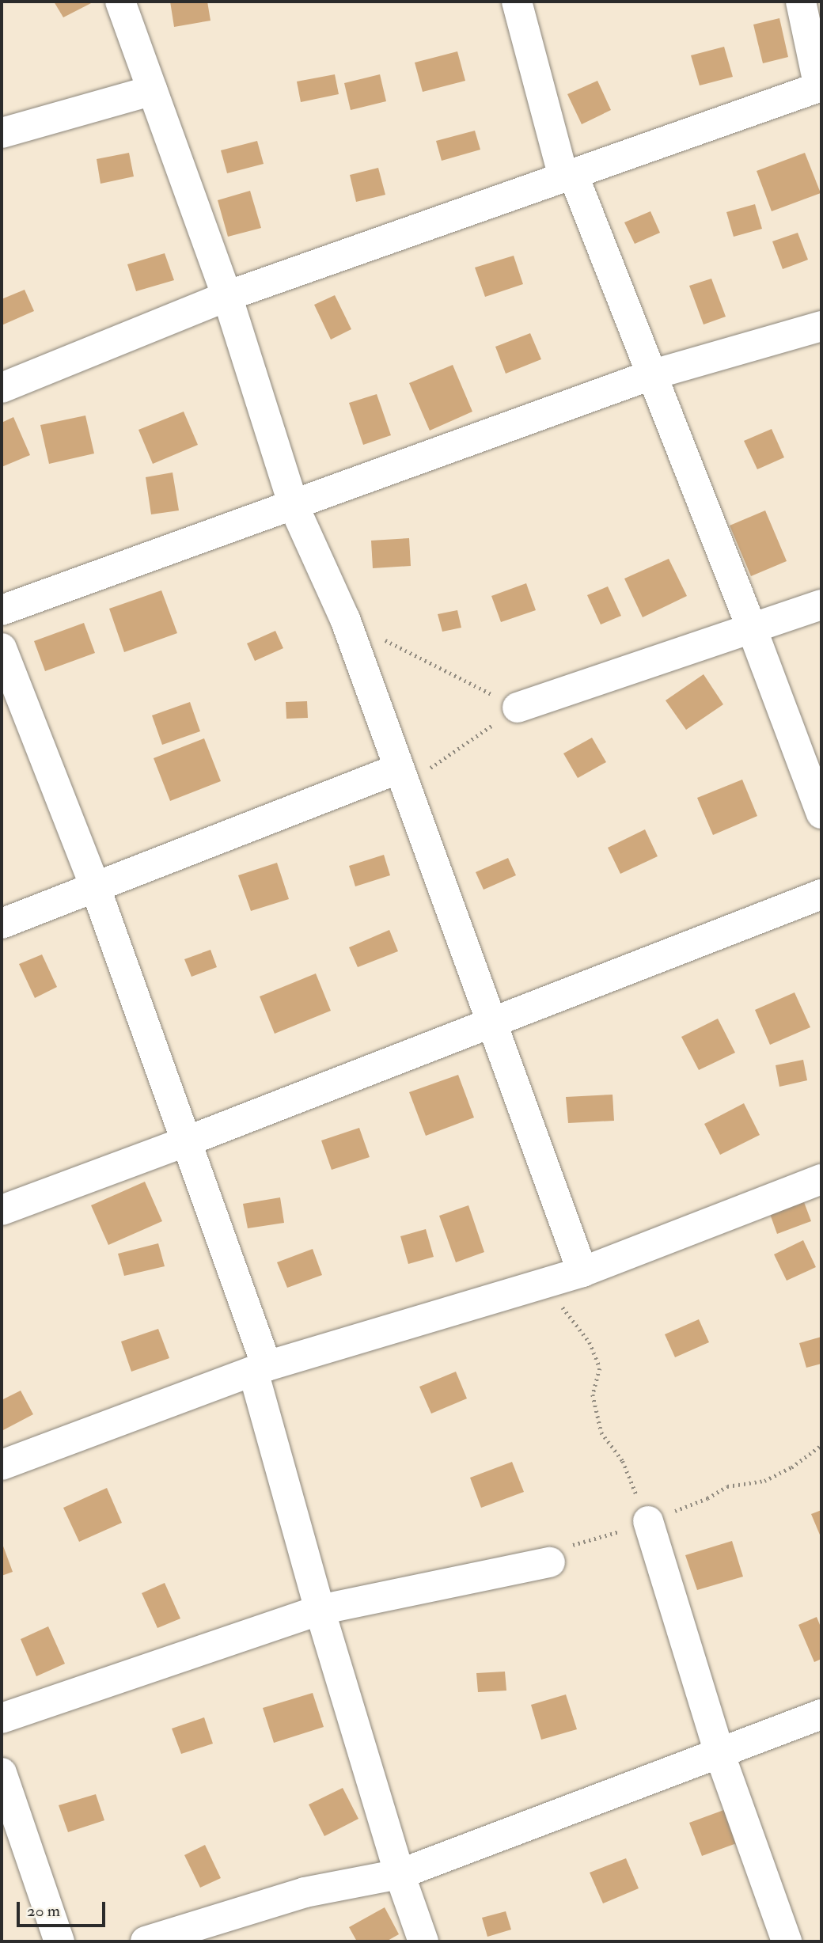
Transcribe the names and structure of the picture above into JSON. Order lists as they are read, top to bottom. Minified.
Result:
{"scale_bar":"20 m"}
